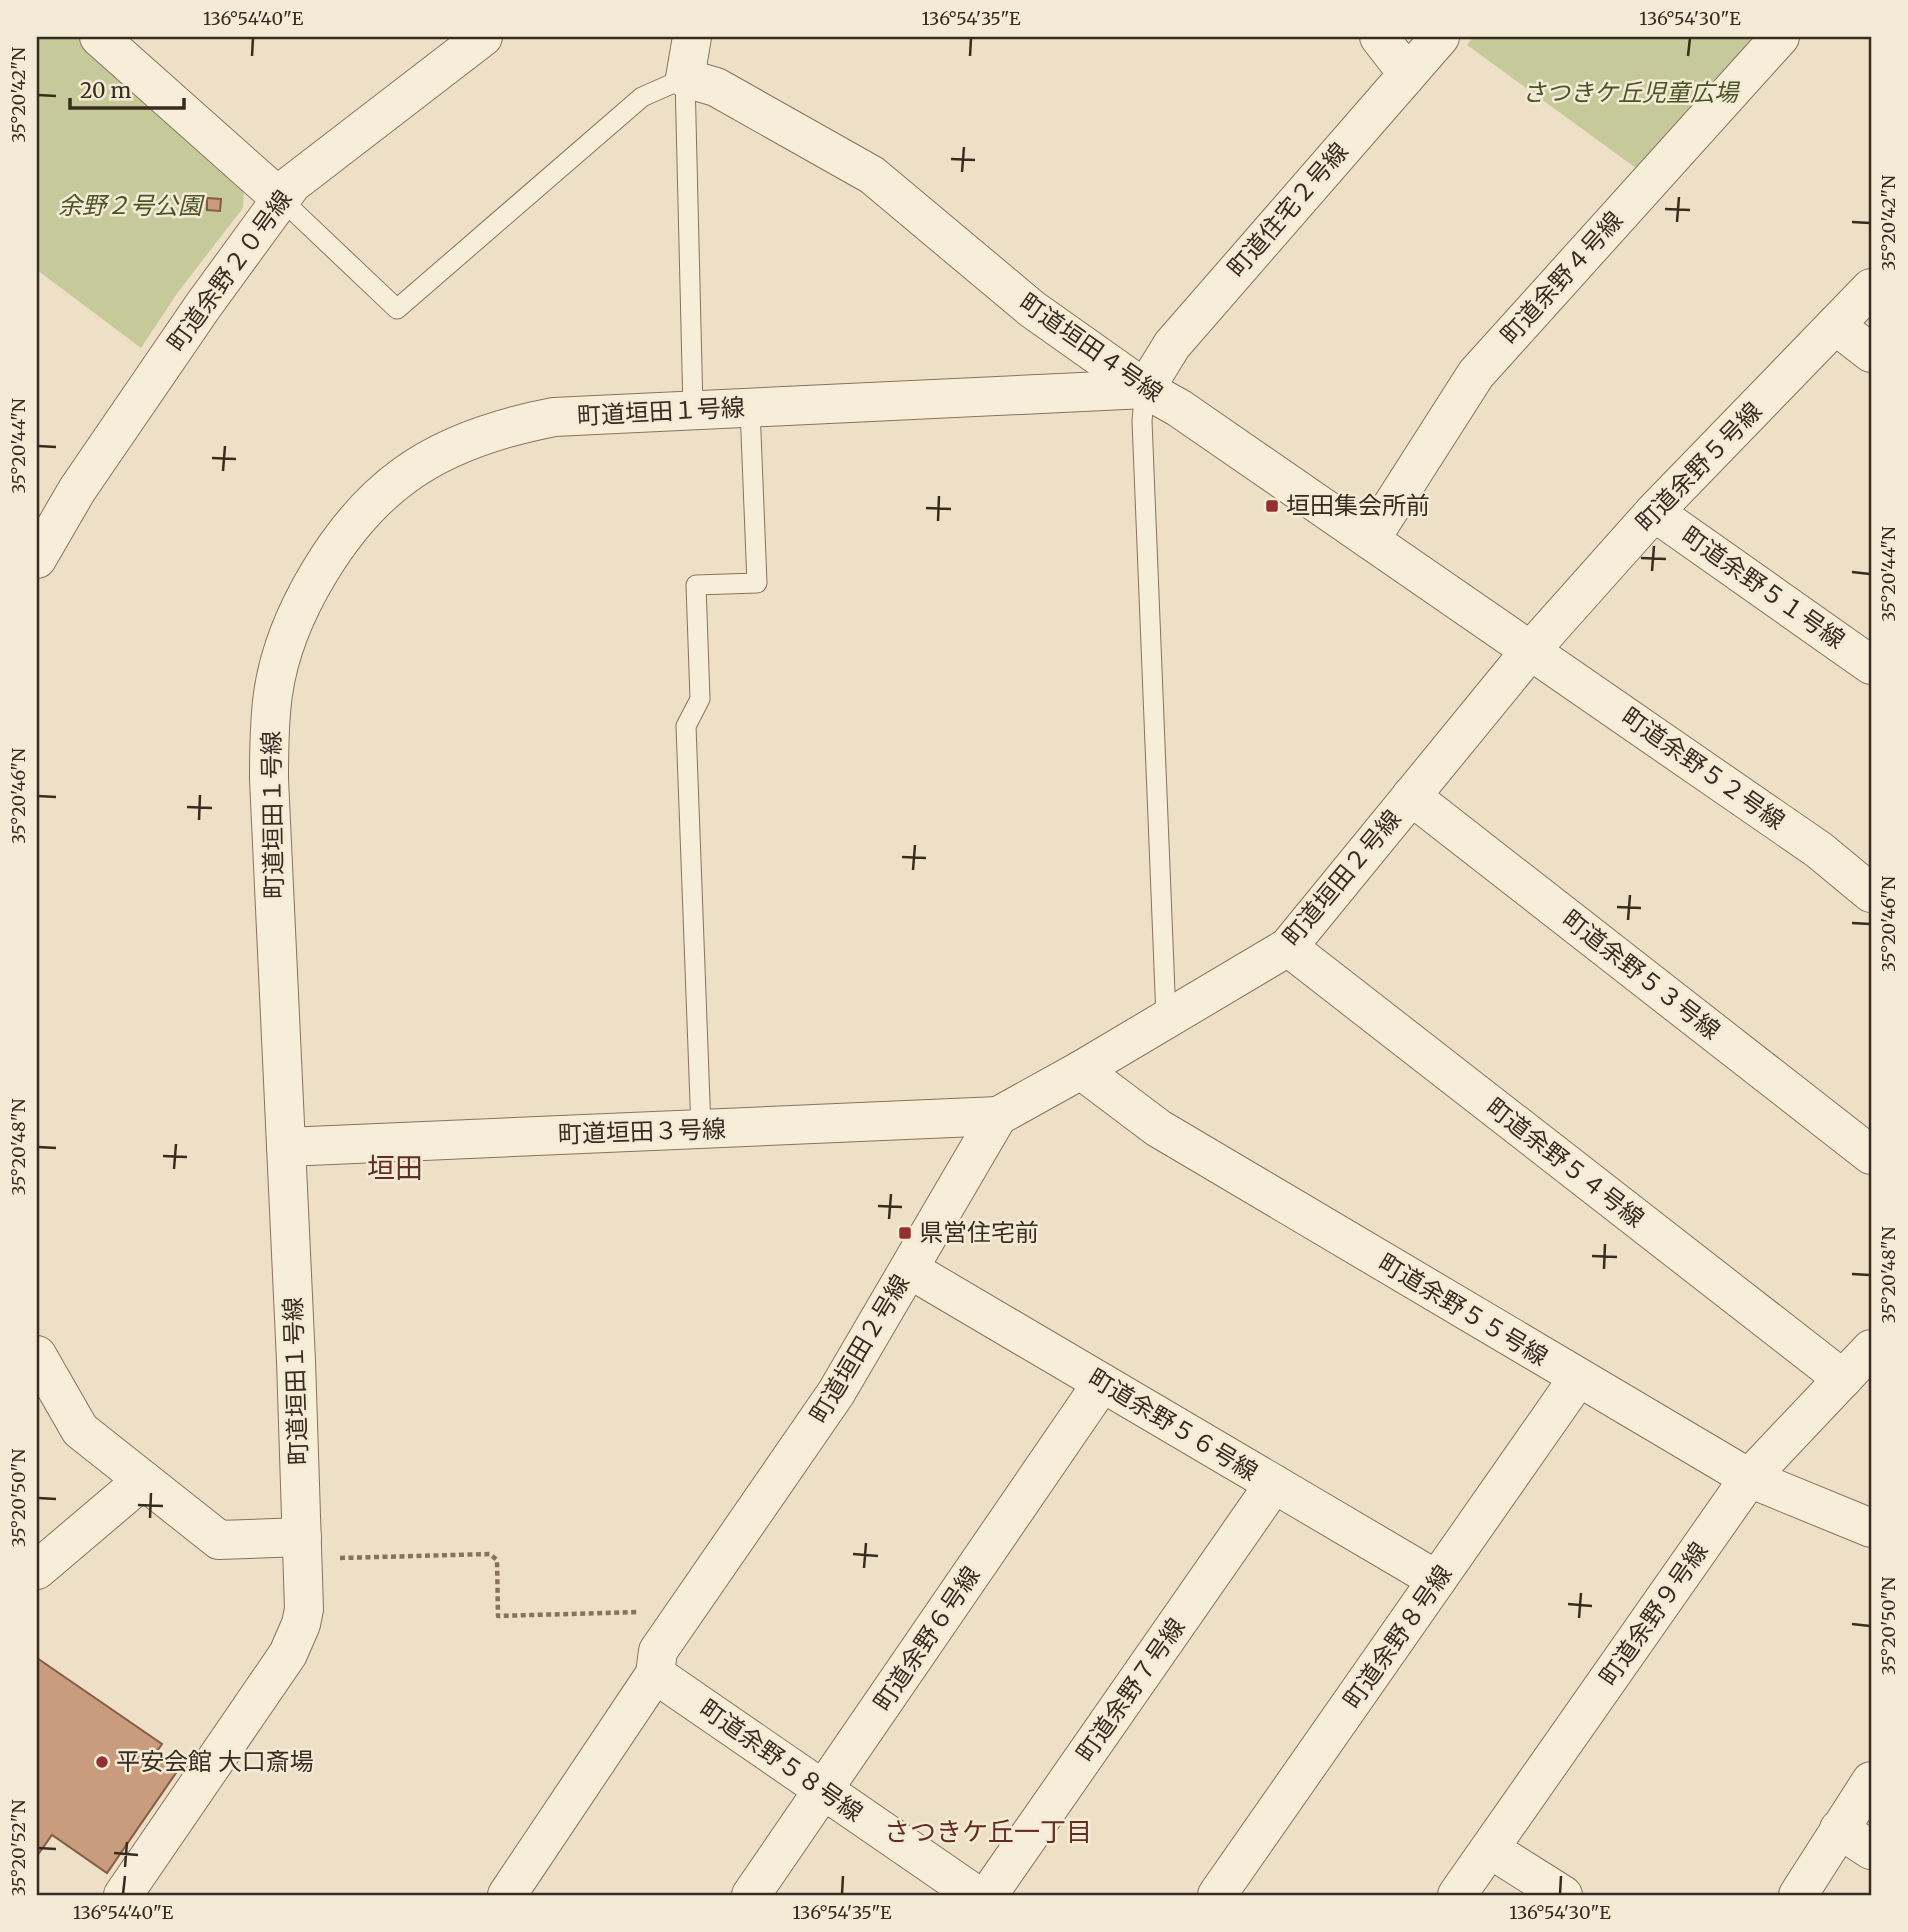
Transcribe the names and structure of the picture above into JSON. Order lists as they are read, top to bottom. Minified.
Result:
{"streets":{"street":["町道住宅２号線","町道余野２０号線","町道余野４号線","町道垣田４号線","町道垣田１号線","町道余野５号線","町道余野５１号線","町道余野５２号線","町道垣田２号線","町道余野５３号線","町道垣田３号線","町道余野５４号線","町道余野５５号線","町道余野５６号線","町道余野９号線","町道余野８号線","町道余野６号線","町道余野７号線","町道余野５８号線"]},"crossings":[["町道住宅２号線","町道垣田４号線"],["町道住宅２号線","町道垣田１号線"],["町道余野４号線","町道垣田４号線"],["町道垣田４号線","町道垣田１号線"],["町道垣田４号線","町道余野５号線"],["町道垣田４号線","町道余野５２号線"],["町道垣田４号線","町道垣田２号線"],["町道垣田１号線","町道垣田３号線"],["町道余野５号線","町道余野５１号線"],["町道余野５号線","町道余野５２号線"],["町道余野５号線","町道垣田２号線"],["町道余野５２号線","町道垣田２号線"],["町道垣田２号線","町道余野５３号線"],["町道垣田２号線","町道垣田３号線"],["町道垣田２号線","町道余野５４号線"],["町道垣田２号線","町道余野５５号線"],["町道垣田２号線","町道余野５６号線"],["町道垣田２号線","町道余野５８号線"],["町道余野５４号線","町道余野９号線"],["町道余野５５号線","町道余野９号線"],["町道余野５５号線","町道余野８号線"],["町道余野５６号線","町道余野８号線"],["町道余野５６号線","町道余野６号線"],["町道余野５６号線","町道余野７号線"],["町道余野６号線","町道余野５８号線"]],"districts":["垣田","さつきケ丘一丁目"],"parks":["さつきケ丘児童広場","余野２号公園"],"places":{"transit":["垣田集会所前","県営住宅前"],"other":["平安会館 大口斎場"]},"scale_bar":"20 m","coordinates":["136°54'40\"E","136°54'35\"E","136°54'30\"E","35°20'42\"N","35°20'44\"N","35°20'46\"N","35°20'48\"N","35°20'50\"N","35°20'52\"N"]}
